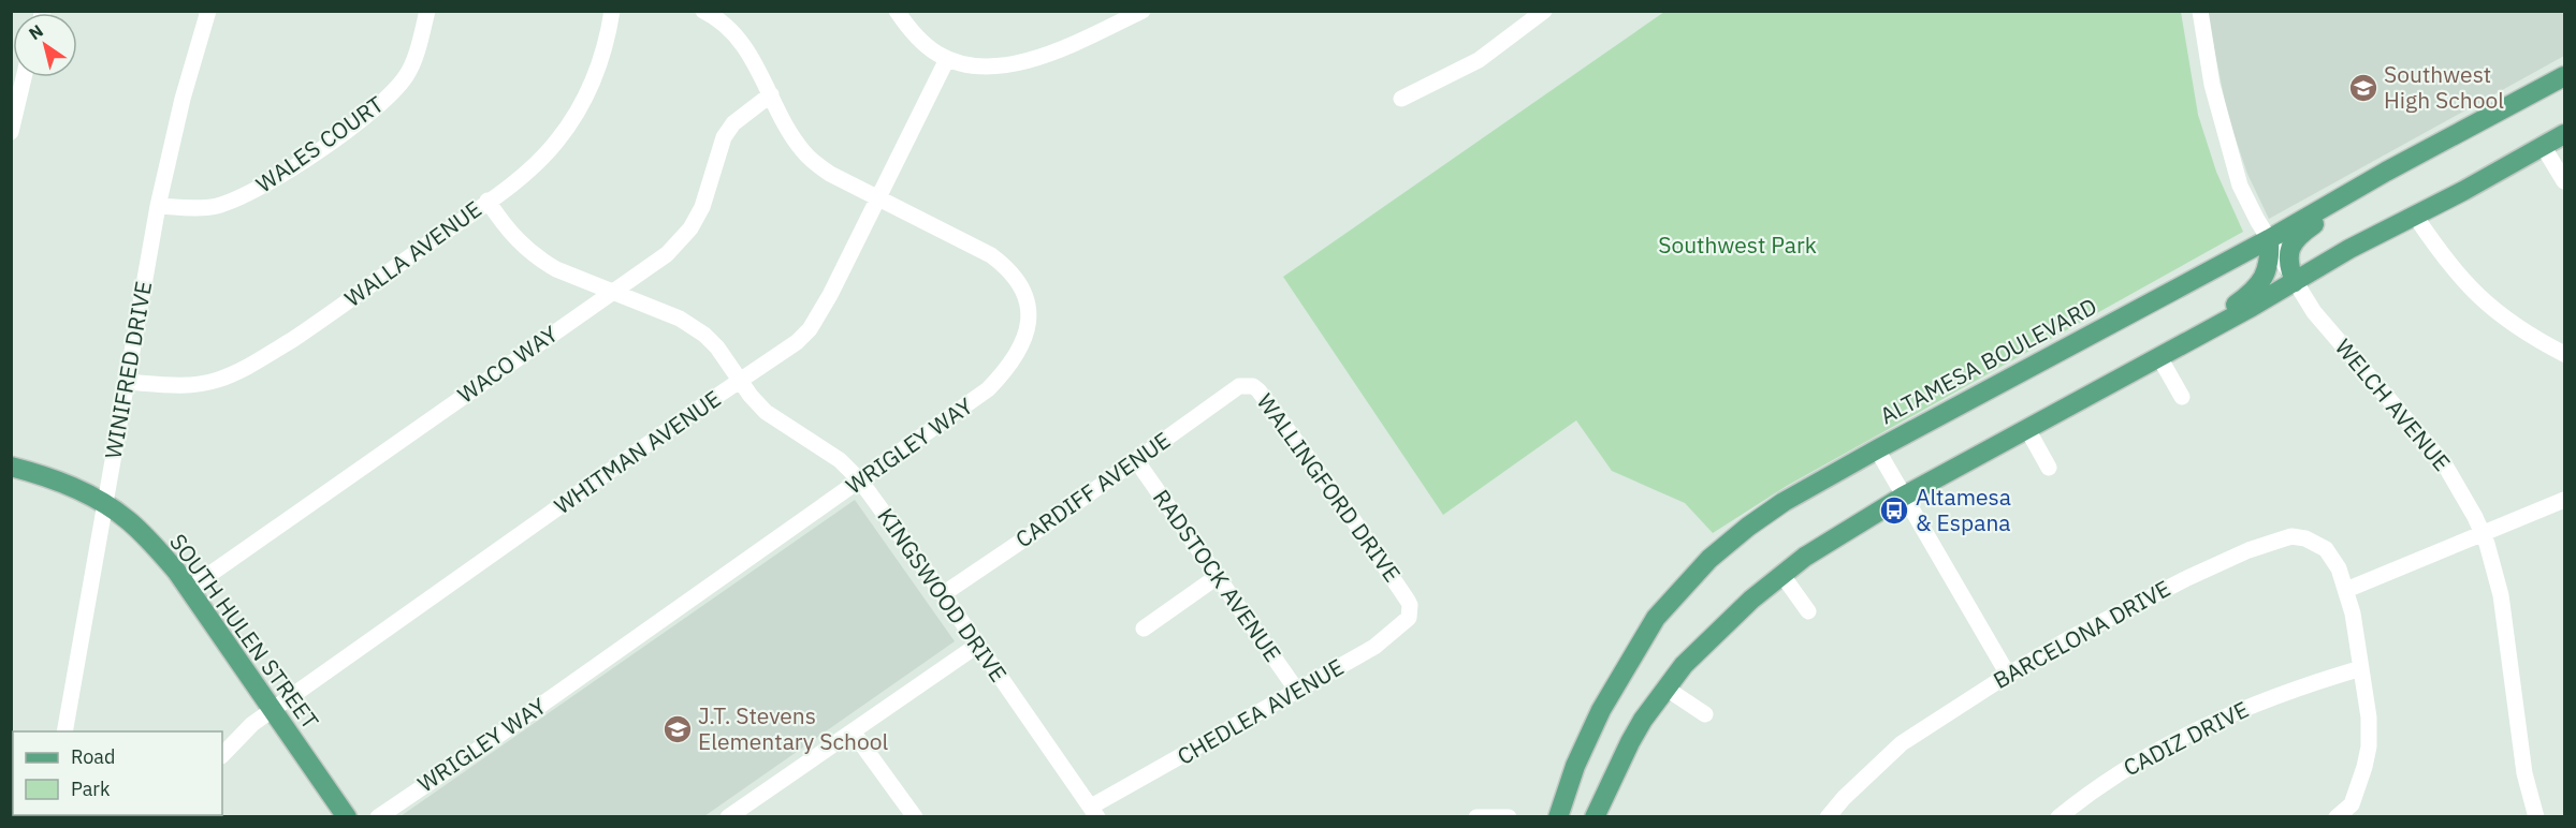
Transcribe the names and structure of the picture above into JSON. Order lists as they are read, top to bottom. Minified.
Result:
{"streets":{"main road":["ALTAMESA BOULEVARD","SOUTH HULEN STREET"],"street":["WALES COURT","WALLA AVENUE","WACO WAY","WINIFRED DRIVE","WELCH AVENUE","WRIGLEY WAY","WHITMAN AVENUE","WALLINGFORD DRIVE","CARDIFF AVENUE","RADSTOCK AVENUE","KINGSWOOD DRIVE","BARCELONA DRIVE","CHEDLEA AVENUE","CADIZ DRIVE"]},"crossings":[["WALES COURT","WINIFRED DRIVE"],["WALLA AVENUE","WINIFRED DRIVE"],["WALLA AVENUE","KINGSWOOD DRIVE"],["ALTAMESA BOULEVARD","WELCH AVENUE"],["WACO WAY","WRIGLEY WAY"],["WACO WAY","KINGSWOOD DRIVE"],["WACO WAY","SOUTH HULEN STREET"],["WINIFRED DRIVE","SOUTH HULEN STREET"],["WRIGLEY WAY","WHITMAN AVENUE"],["WRIGLEY WAY","KINGSWOOD DRIVE"],["WHITMAN AVENUE","KINGSWOOD DRIVE"],["WHITMAN AVENUE","SOUTH HULEN STREET"],["WALLINGFORD DRIVE","CARDIFF AVENUE"],["WALLINGFORD DRIVE","CHEDLEA AVENUE"],["CARDIFF AVENUE","RADSTOCK AVENUE"],["CARDIFF AVENUE","KINGSWOOD DRIVE"],["RADSTOCK AVENUE","CHEDLEA AVENUE"],["KINGSWOOD DRIVE","CHEDLEA AVENUE"],["BARCELONA DRIVE","CADIZ DRIVE"]],"parks":["Southwest Park"],"places":{"school or university":["Southwest High School","J.T. Stevens Elementary School"],"bus stop":["Altamesa & Espana"]},"legend":["Road","Park"],"north":"top left"}
